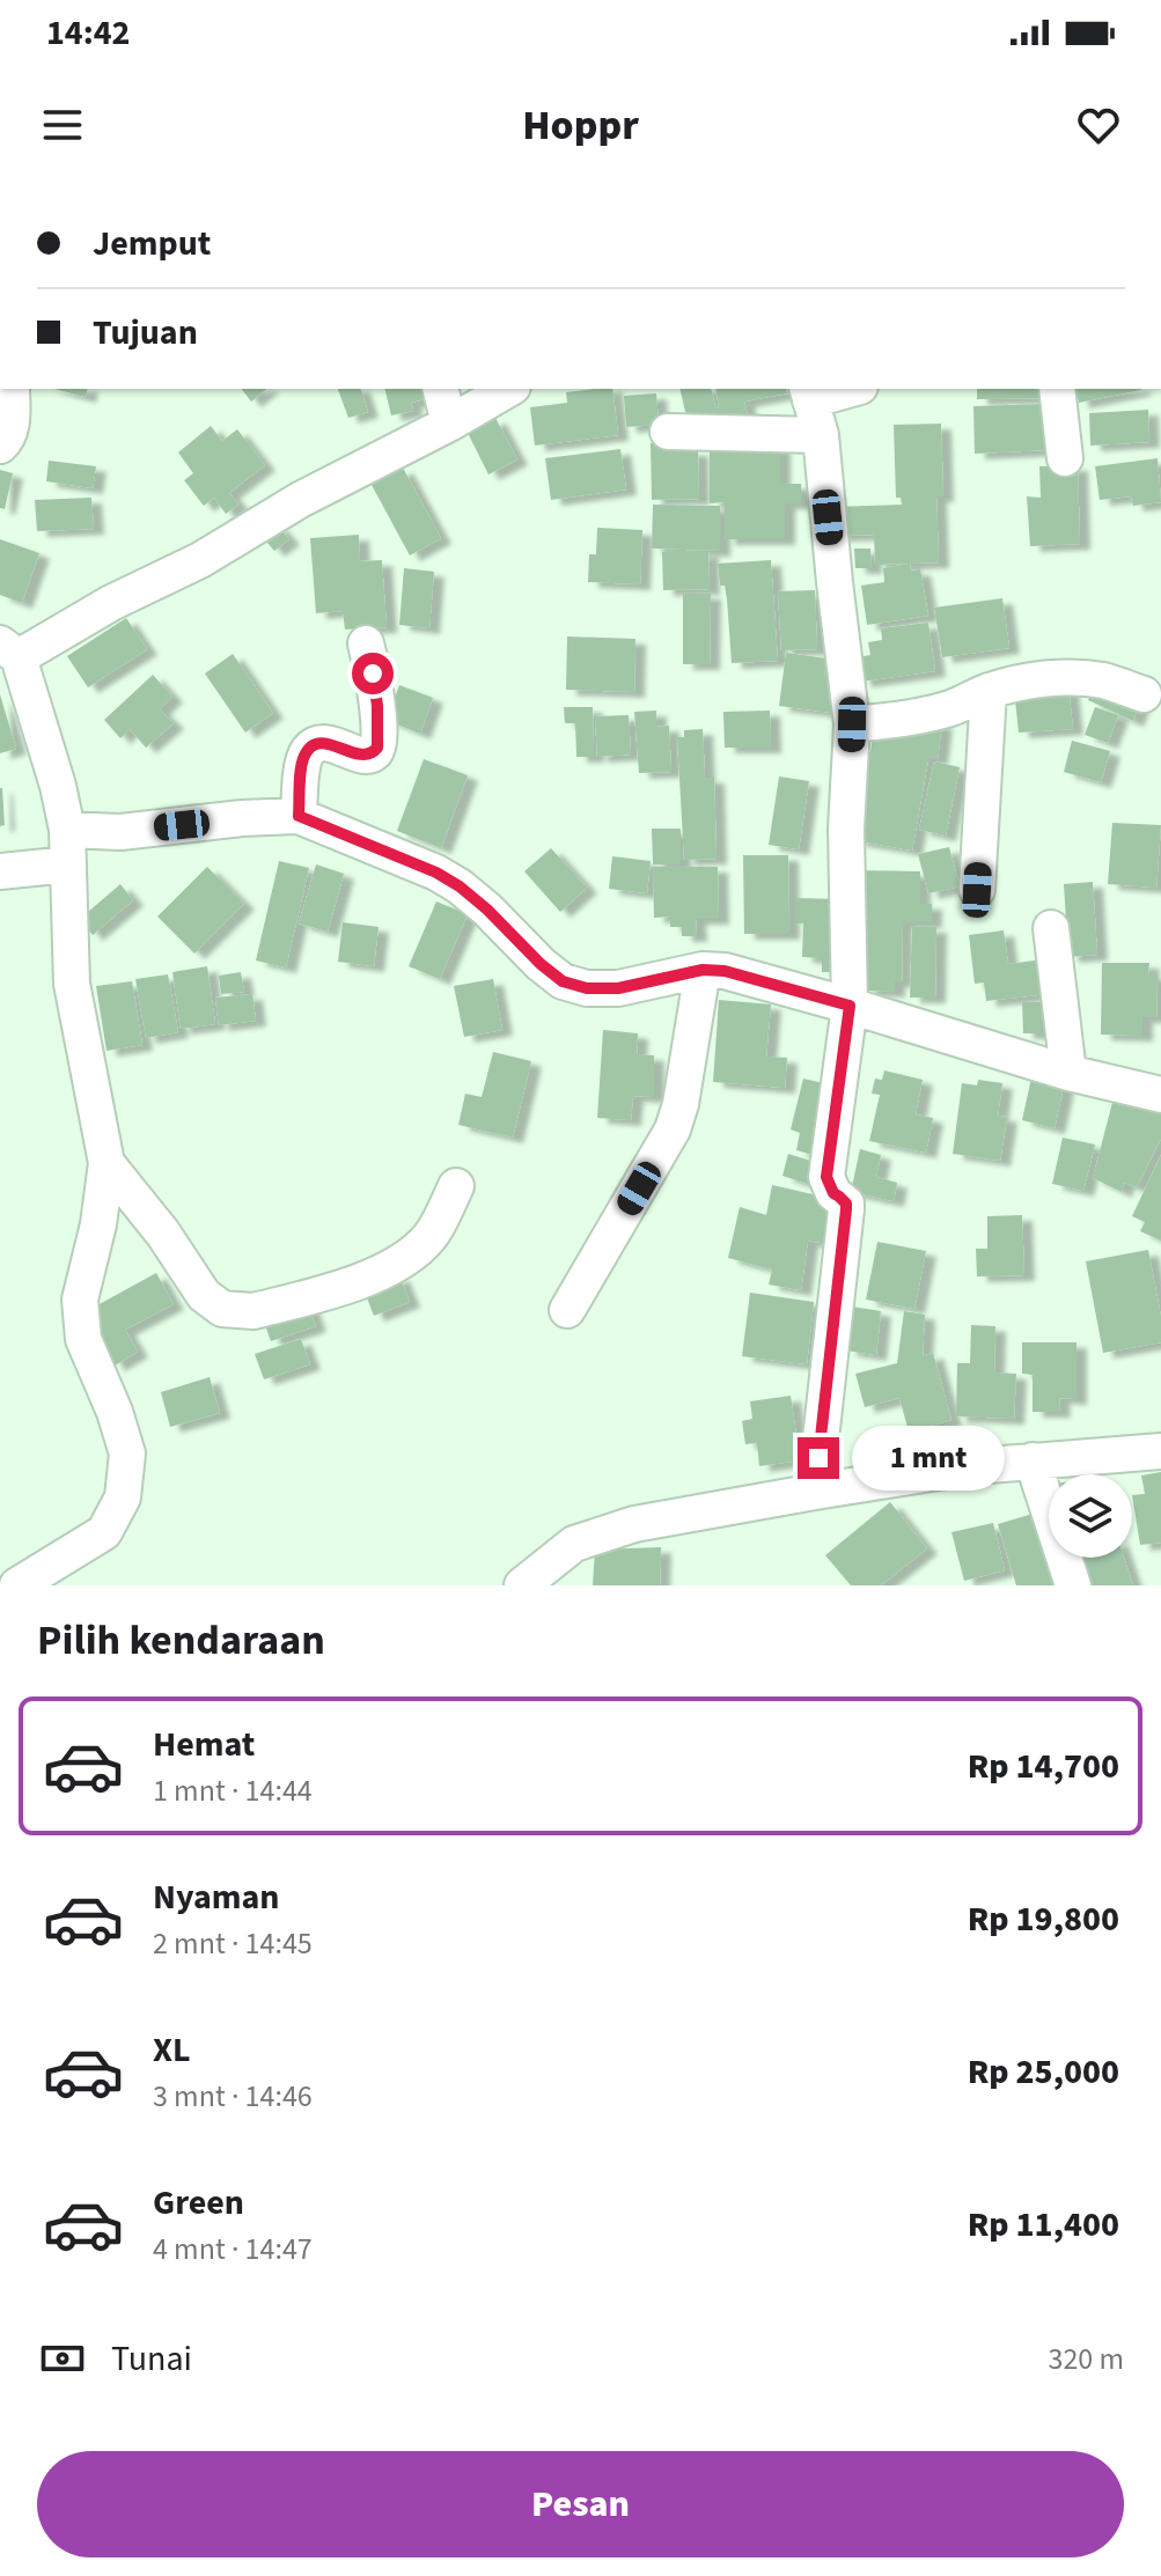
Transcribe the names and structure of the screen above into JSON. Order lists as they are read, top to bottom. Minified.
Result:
{"page":{"status":"14:42","header":"Hoppr","banner":["Jemput","Tujuan"],"bubble":"1 mnt","heading":"Pilih kendaraan","list":[{"name":"Hemat","note":"1 mnt · 14:44","value":"Rp 14,700"},{"name":"Nyaman","note":"2 mnt · 14:45","value":"Rp 19,800"},{"name":"XL","note":"3 mnt · 14:46","value":"Rp 25,000"},{"name":"Green","note":"4 mnt · 14:47","value":"Rp 11,400"}],"pay":["Tunai","320 m"],"buttons":"Pesan"}}
